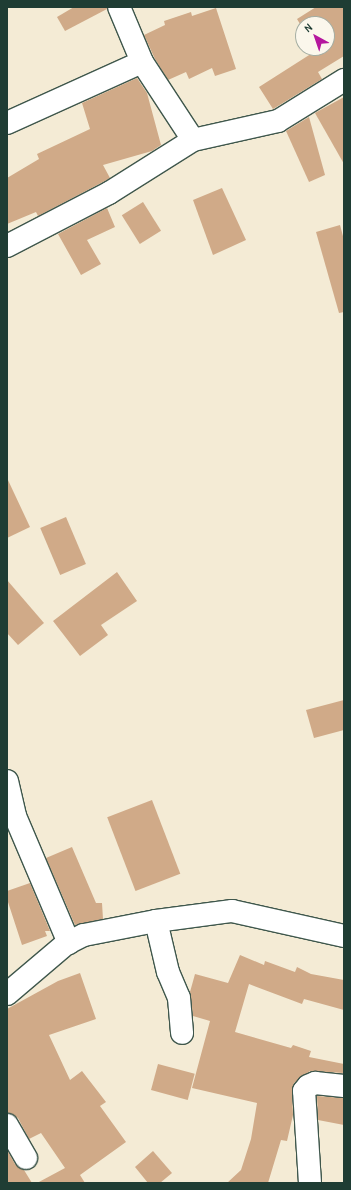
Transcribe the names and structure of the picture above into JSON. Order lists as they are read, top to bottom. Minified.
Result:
{"north":"top left"}
